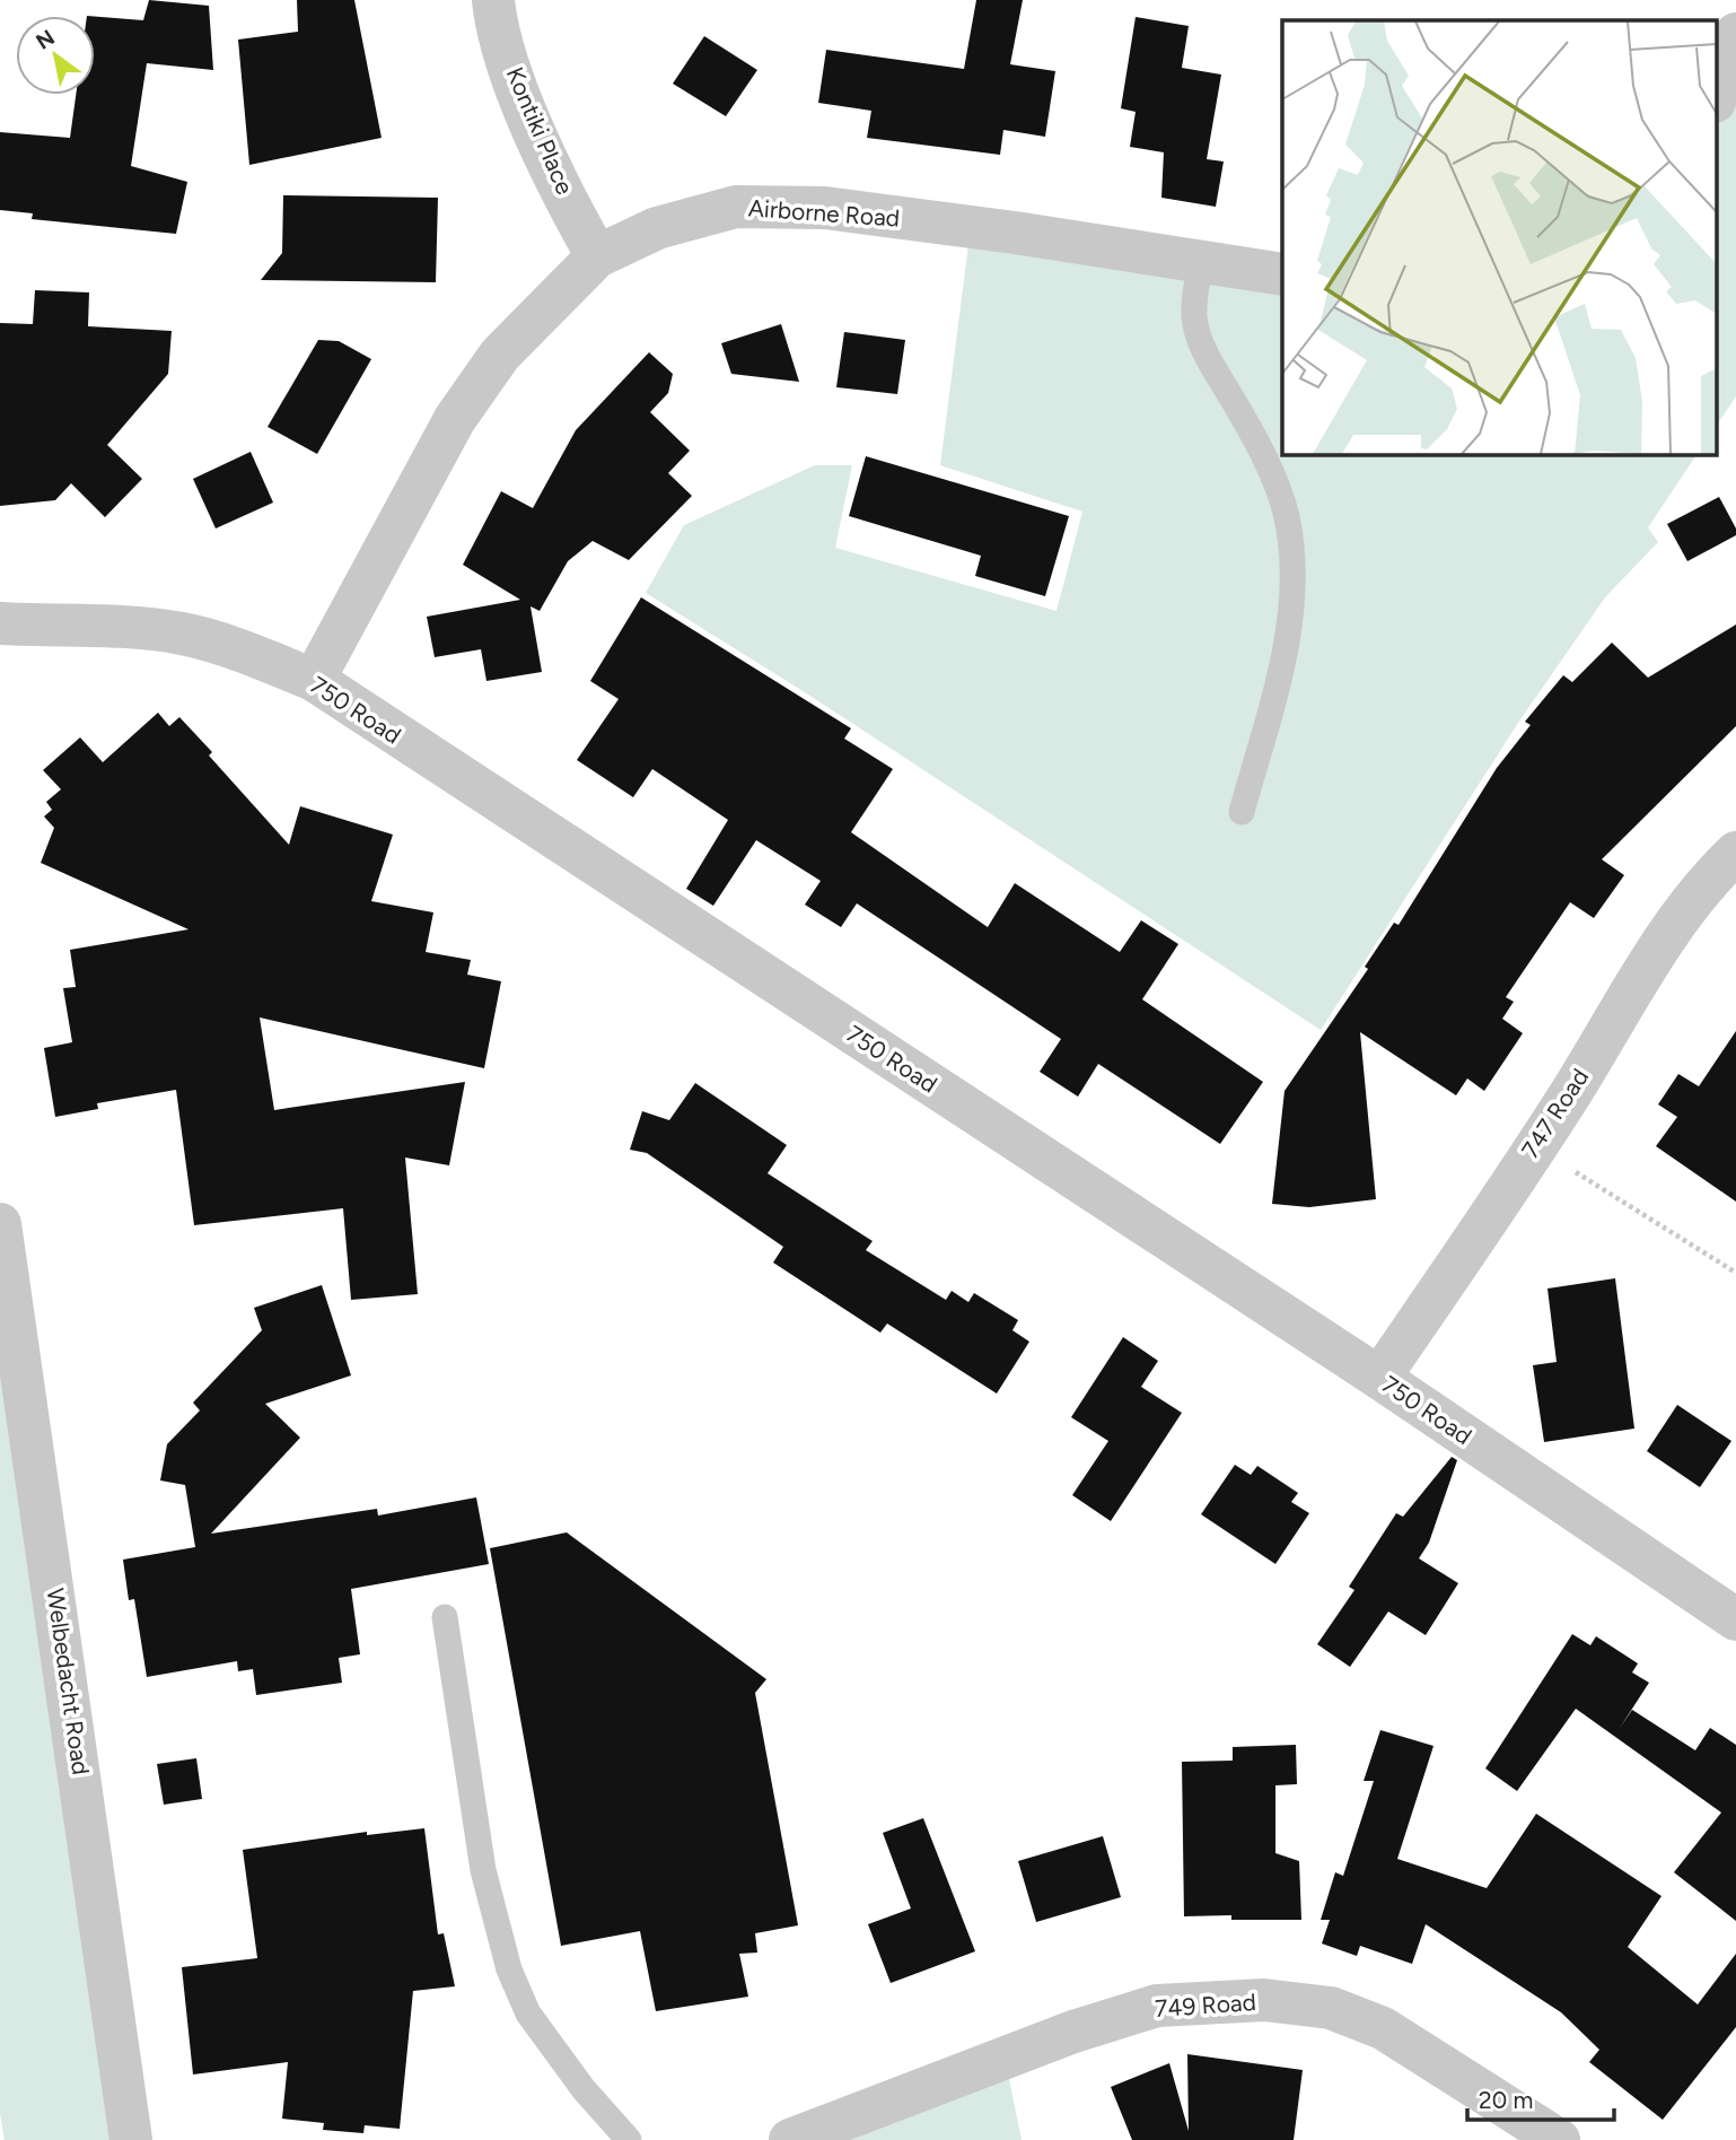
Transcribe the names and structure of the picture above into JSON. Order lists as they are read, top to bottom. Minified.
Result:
{"streets":{"street":["Kontiki Place","Airborne Road","750 Road","747 Road","Welbedacht Road","749 Road"]},"crossings":[["Kontiki Place","Airborne Road"],["Airborne Road","750 Road"],["750 Road","747 Road"]],"scale_bar":"20 m","north":"top left"}
